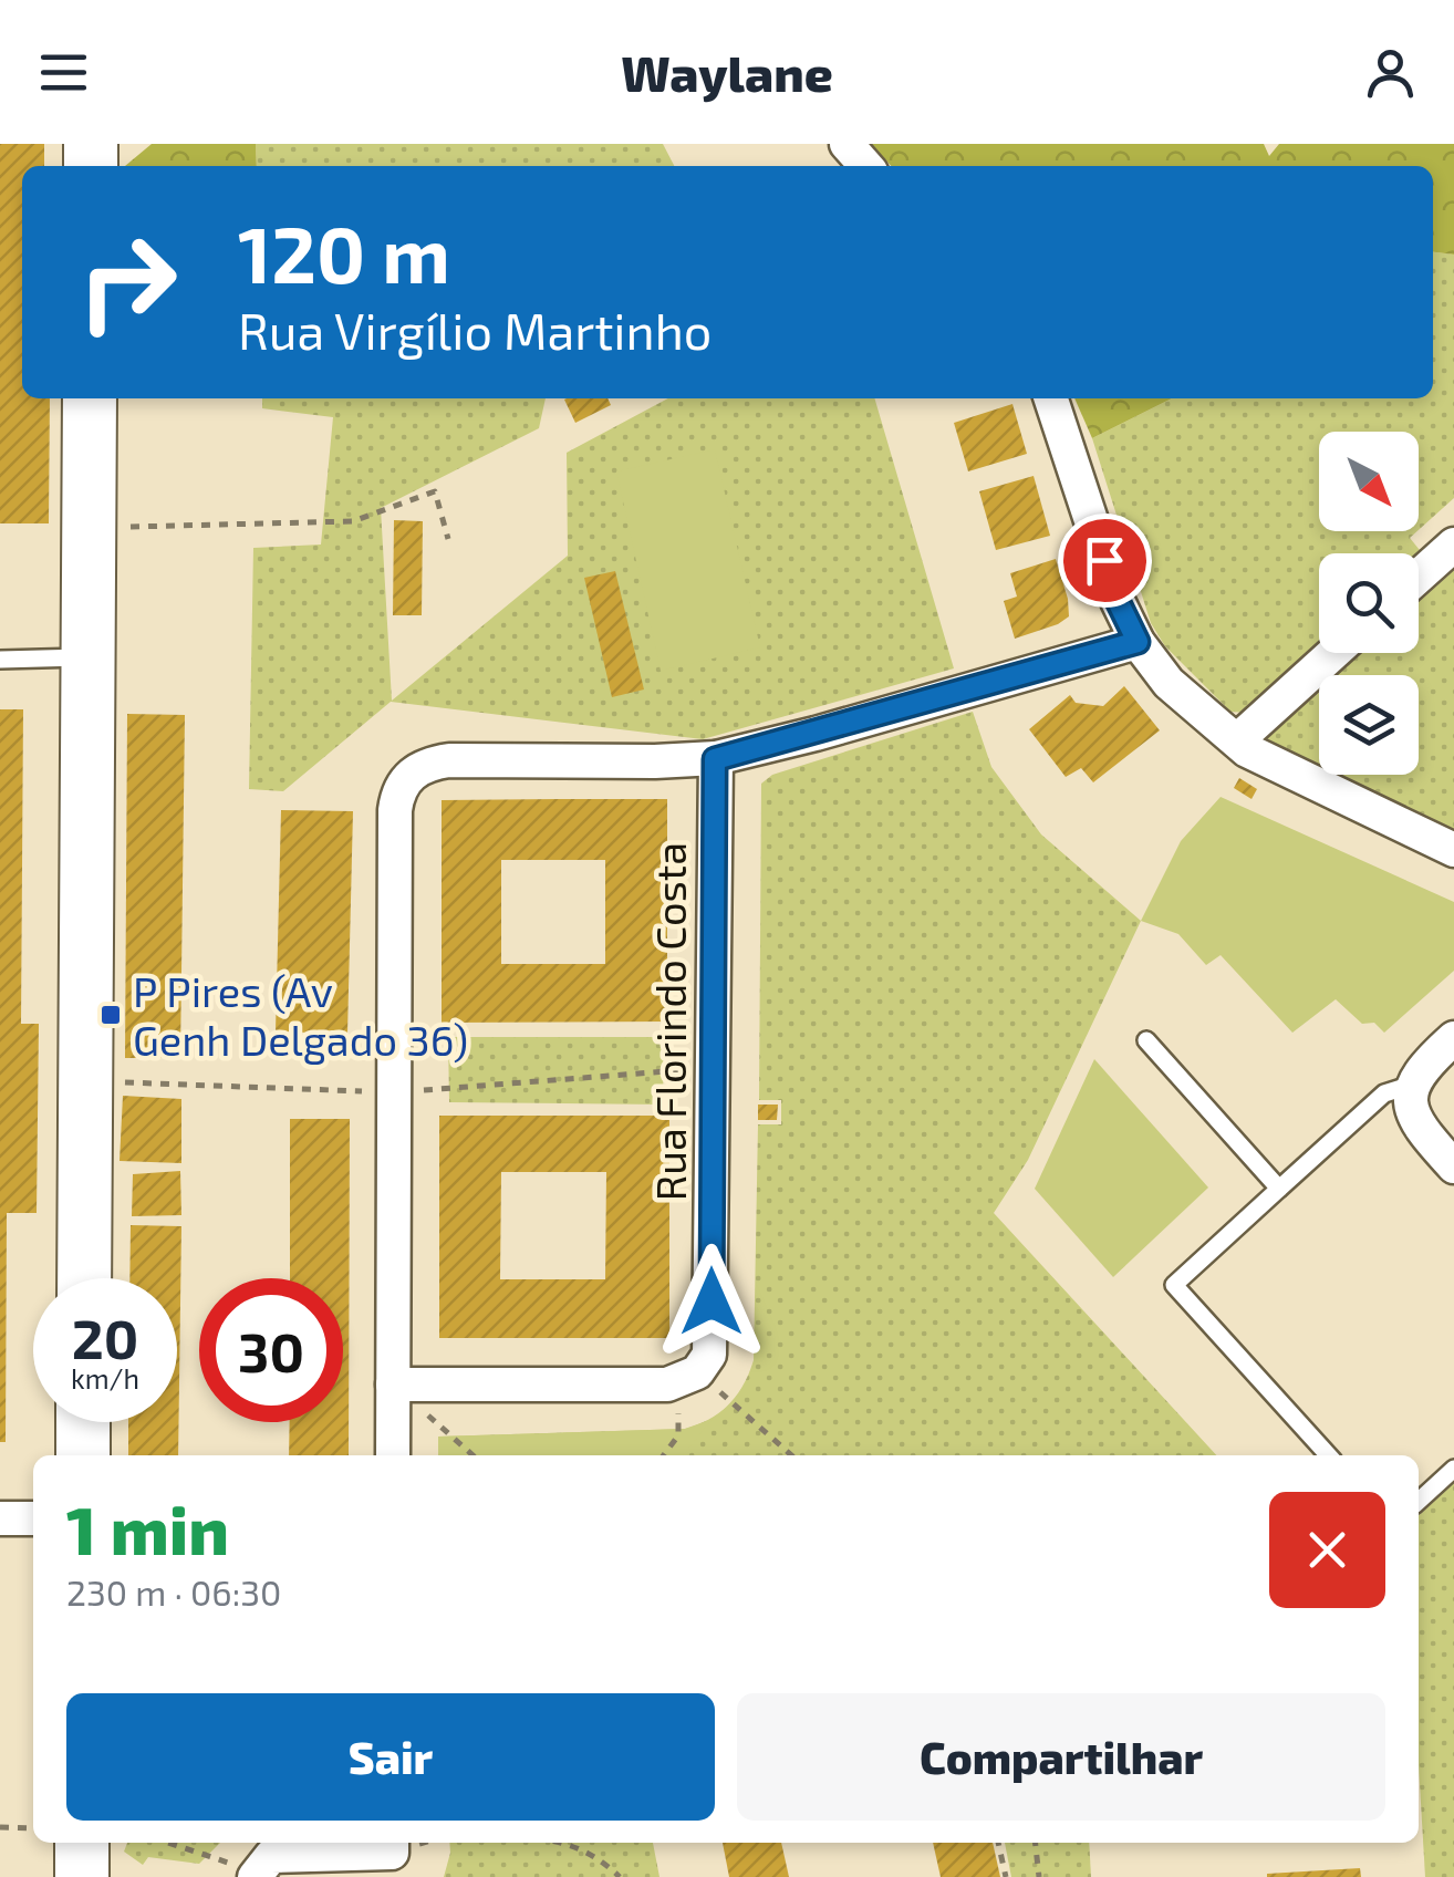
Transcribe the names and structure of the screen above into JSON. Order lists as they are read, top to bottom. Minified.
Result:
{"streets":{"street":["Rua Florindo Costa"]},"places":{"transit":["P Pires (Av Genh Delgado 36)"]},"north":"bottom right","page":{"header":"Waylane","turn":["120 m","Rua Virgílio Martinho"],"speed":"20 km/h","limit":"30","heading":["1 min","230 m · 06:30"],"buttons":["Sair","Compartilhar"]}}
